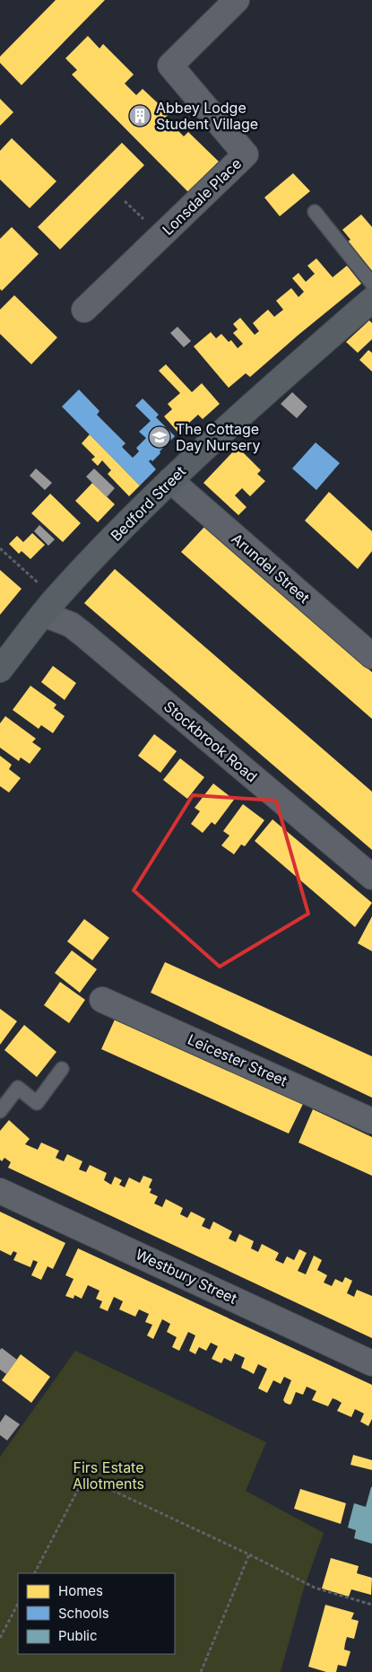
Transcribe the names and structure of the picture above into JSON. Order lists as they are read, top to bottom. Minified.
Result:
{"streets":{"street":["Lonsdale Place","Bedford Street","Arundel Street","Stockbrook Road","Leicester Street","Westbury Street"]},"crossings":[["Bedford Street","Arundel Street"],["Bedford Street","Stockbrook Road"]],"parks":["Firs Estate Allotments"],"places":{"building":["Abbey Lodge Student Village"],"school or university":["The Cottage Day Nursery"]},"legend":["Homes","Schools","Public"]}
